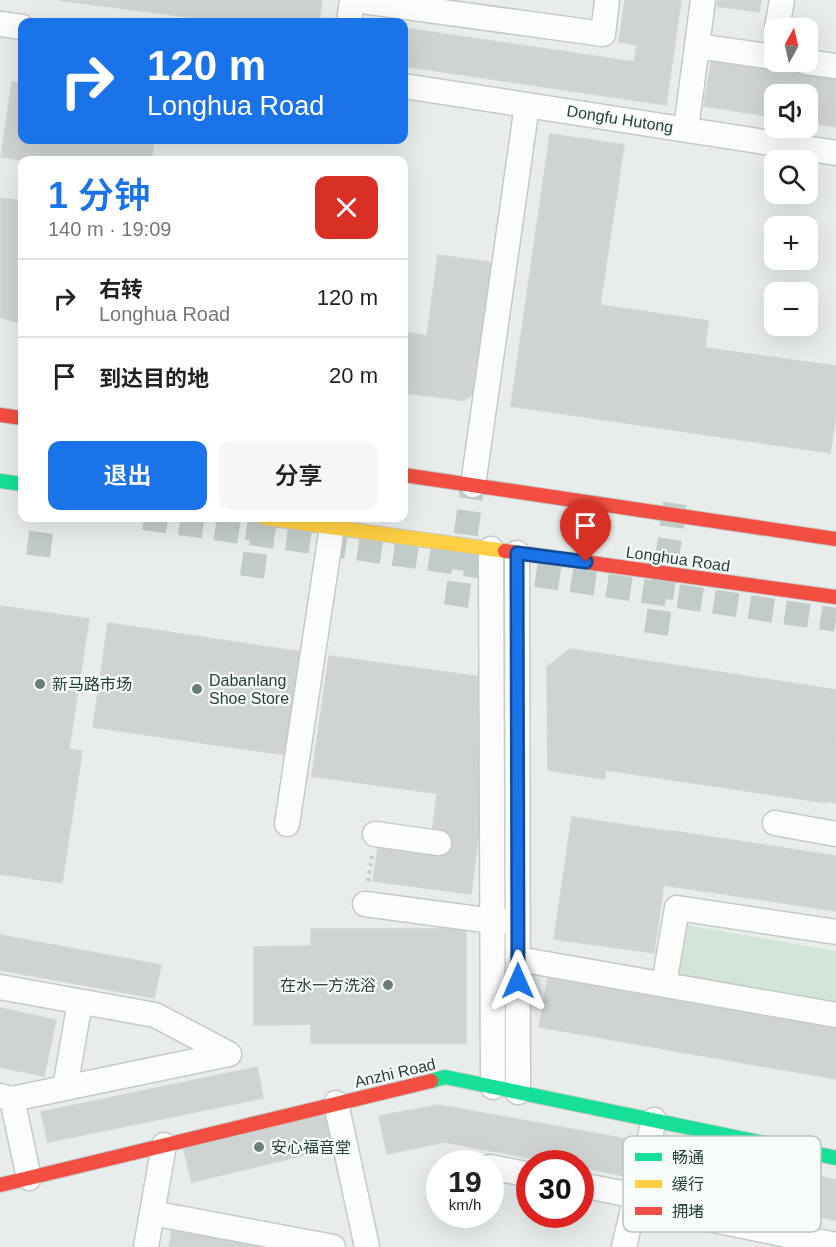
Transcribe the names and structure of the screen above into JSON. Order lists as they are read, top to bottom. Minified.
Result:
{"streets":{"main road":["Longhua Road","Anzhi Road"],"street":["Dongfu Hutong"]},"places":["新马路市场","Dabanlang Shoe Store","在水一方洗浴","安心福音堂"],"legend":["畅通","缓行","拥堵"],"north":"top","page":{"map_buttons":["+","−"],"turn":["120 m","Longhua Road"],"heading":["1 分钟","140 m · 19:09"],"list":[{"name":"右转","note":"Longhua Road","value":"120 m"},{"name":"到达目的地","value":"20 m"}],"buttons":["退出","分享"],"speed":"19 km/h","limit":"30"}}
